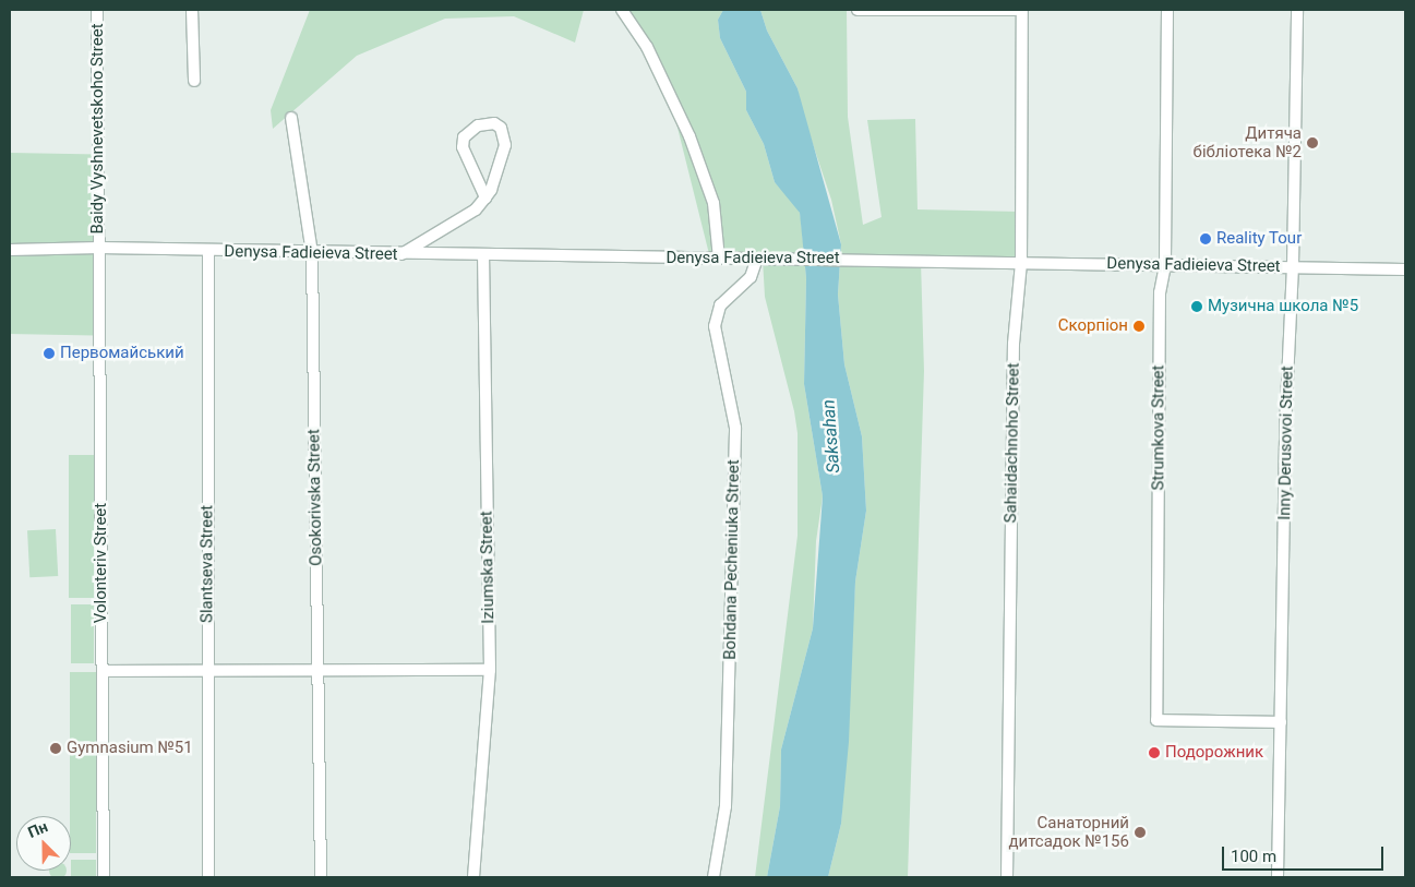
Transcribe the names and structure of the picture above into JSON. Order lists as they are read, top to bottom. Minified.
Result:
{"streets":{"street":["Baidy Vyshnevetskoho Street","Denysa Fadieieva Street","Strumkova Street","Sahaidachnoho Street","Inny Derusovoi Street","Osokorivska Street","Bohdana Pecheniuka Street","Volonteriv Street","Slantseva Street","Iziumska Street"]},"crossings":[["Baidy Vyshnevetskoho Street","Denysa Fadieieva Street"],["Baidy Vyshnevetskoho Street","Volonteriv Street"],["Denysa Fadieieva Street","Strumkova Street"],["Denysa Fadieieva Street","Sahaidachnoho Street"],["Denysa Fadieieva Street","Inny Derusovoi Street"],["Denysa Fadieieva Street","Osokorivska Street"],["Denysa Fadieieva Street","Bohdana Pecheniuka Street"],["Denysa Fadieieva Street","Volonteriv Street"],["Denysa Fadieieva Street","Slantseva Street"],["Denysa Fadieieva Street","Iziumska Street"],["Strumkova Street","Inny Derusovoi Street"]],"water":["Saksahan"],"places":["Дитяча бібліотека №2","Reality Tour","Музична школа №5","Скорпіон","Первомайський","Gymnasium №51","Подорожник","Санаторний дитсадок №156"],"scale_bar":"100 m","north":"top left"}
